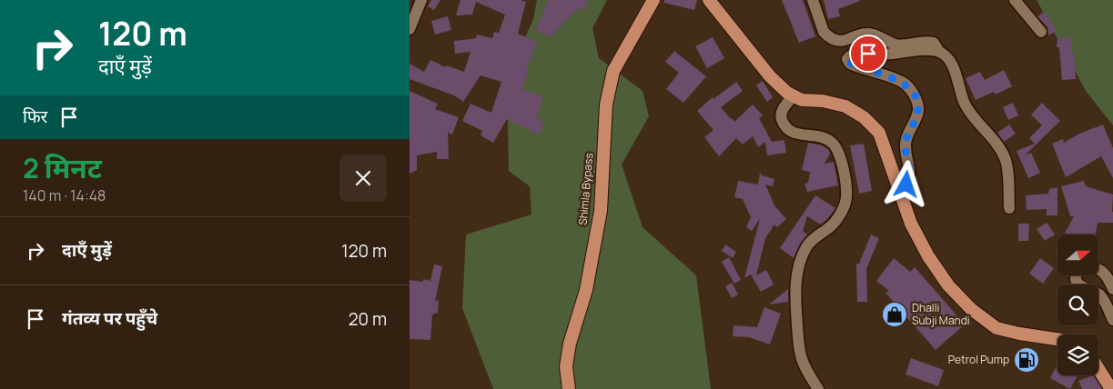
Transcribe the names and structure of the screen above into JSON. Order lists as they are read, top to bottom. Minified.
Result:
{"streets":{"highway":["Shimla Bypass"]},"places":{"shop":["Dhalli Subji Mandi"],"fuel station":["Petrol Pump"]},"north":"right","page":{"turn":["120 m","दाएँ मुड़ें"],"then":"फिर","heading":["2 मिनट","140 m · 14:48"],"list":[{"name":"दाएँ मुड़ें","value":"120 m"},{"name":"गंतव्य पर पहुँचे","value":"20 m"}]}}
